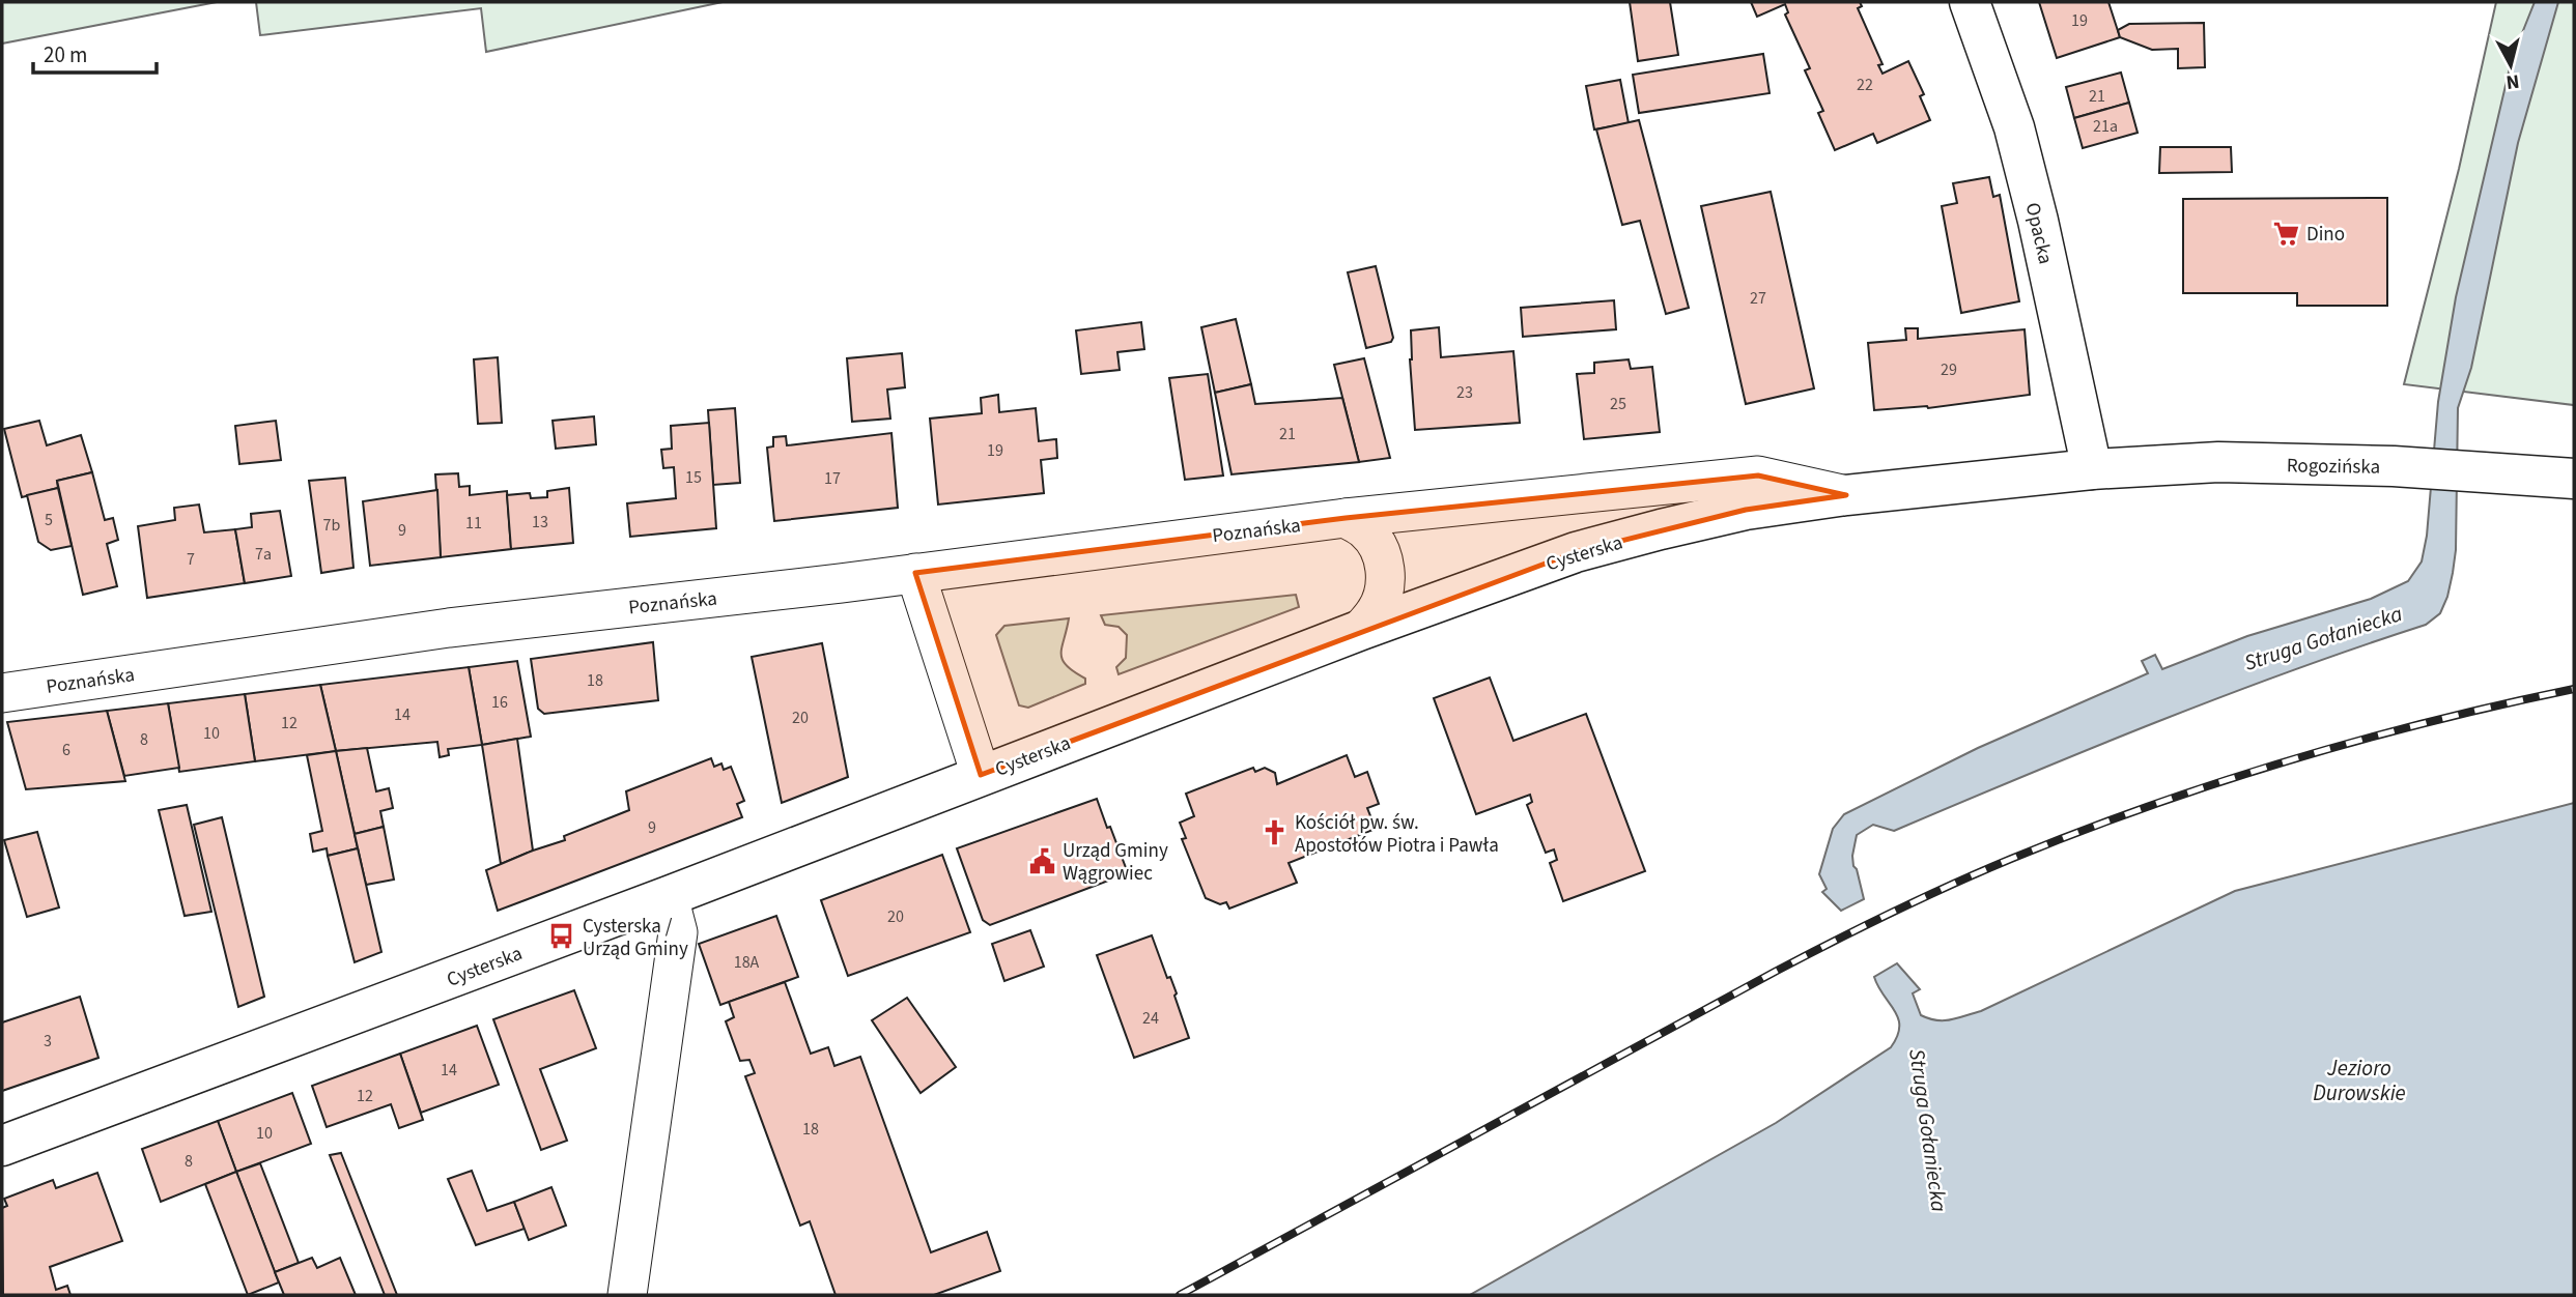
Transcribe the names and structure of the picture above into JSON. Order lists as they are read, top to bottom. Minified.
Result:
{"streets":{"main road":["Opacka","Rogozińska","Cysterska"],"street":["Poznańska"]},"crossings":[["Opacka","Rogozińska"],["Opacka","Cysterska"],["Rogozińska","Cysterska"],["Poznańska","Cysterska"]],"water":["Struga Gołaniecka","Jezioro Durowskie"],"places":{"supermarket":["Dino"],"church":["Kościół pw. św. Apostołów Piotra i Pawła"],"public building":["Urząd Gminy Wągrowiec"],"bus stop":["Cysterska / Urząd Gminy"]},"house_numbers":["19","22","21","21a","27","29","23","25","21","19","15","17","5","13","11","7b","9","7a","7","18","16","14","20","12","10","8","6","9","20","18A","24","3","14","12","18","10","8"],"scale_bar":"20 m","north":"bottom"}
